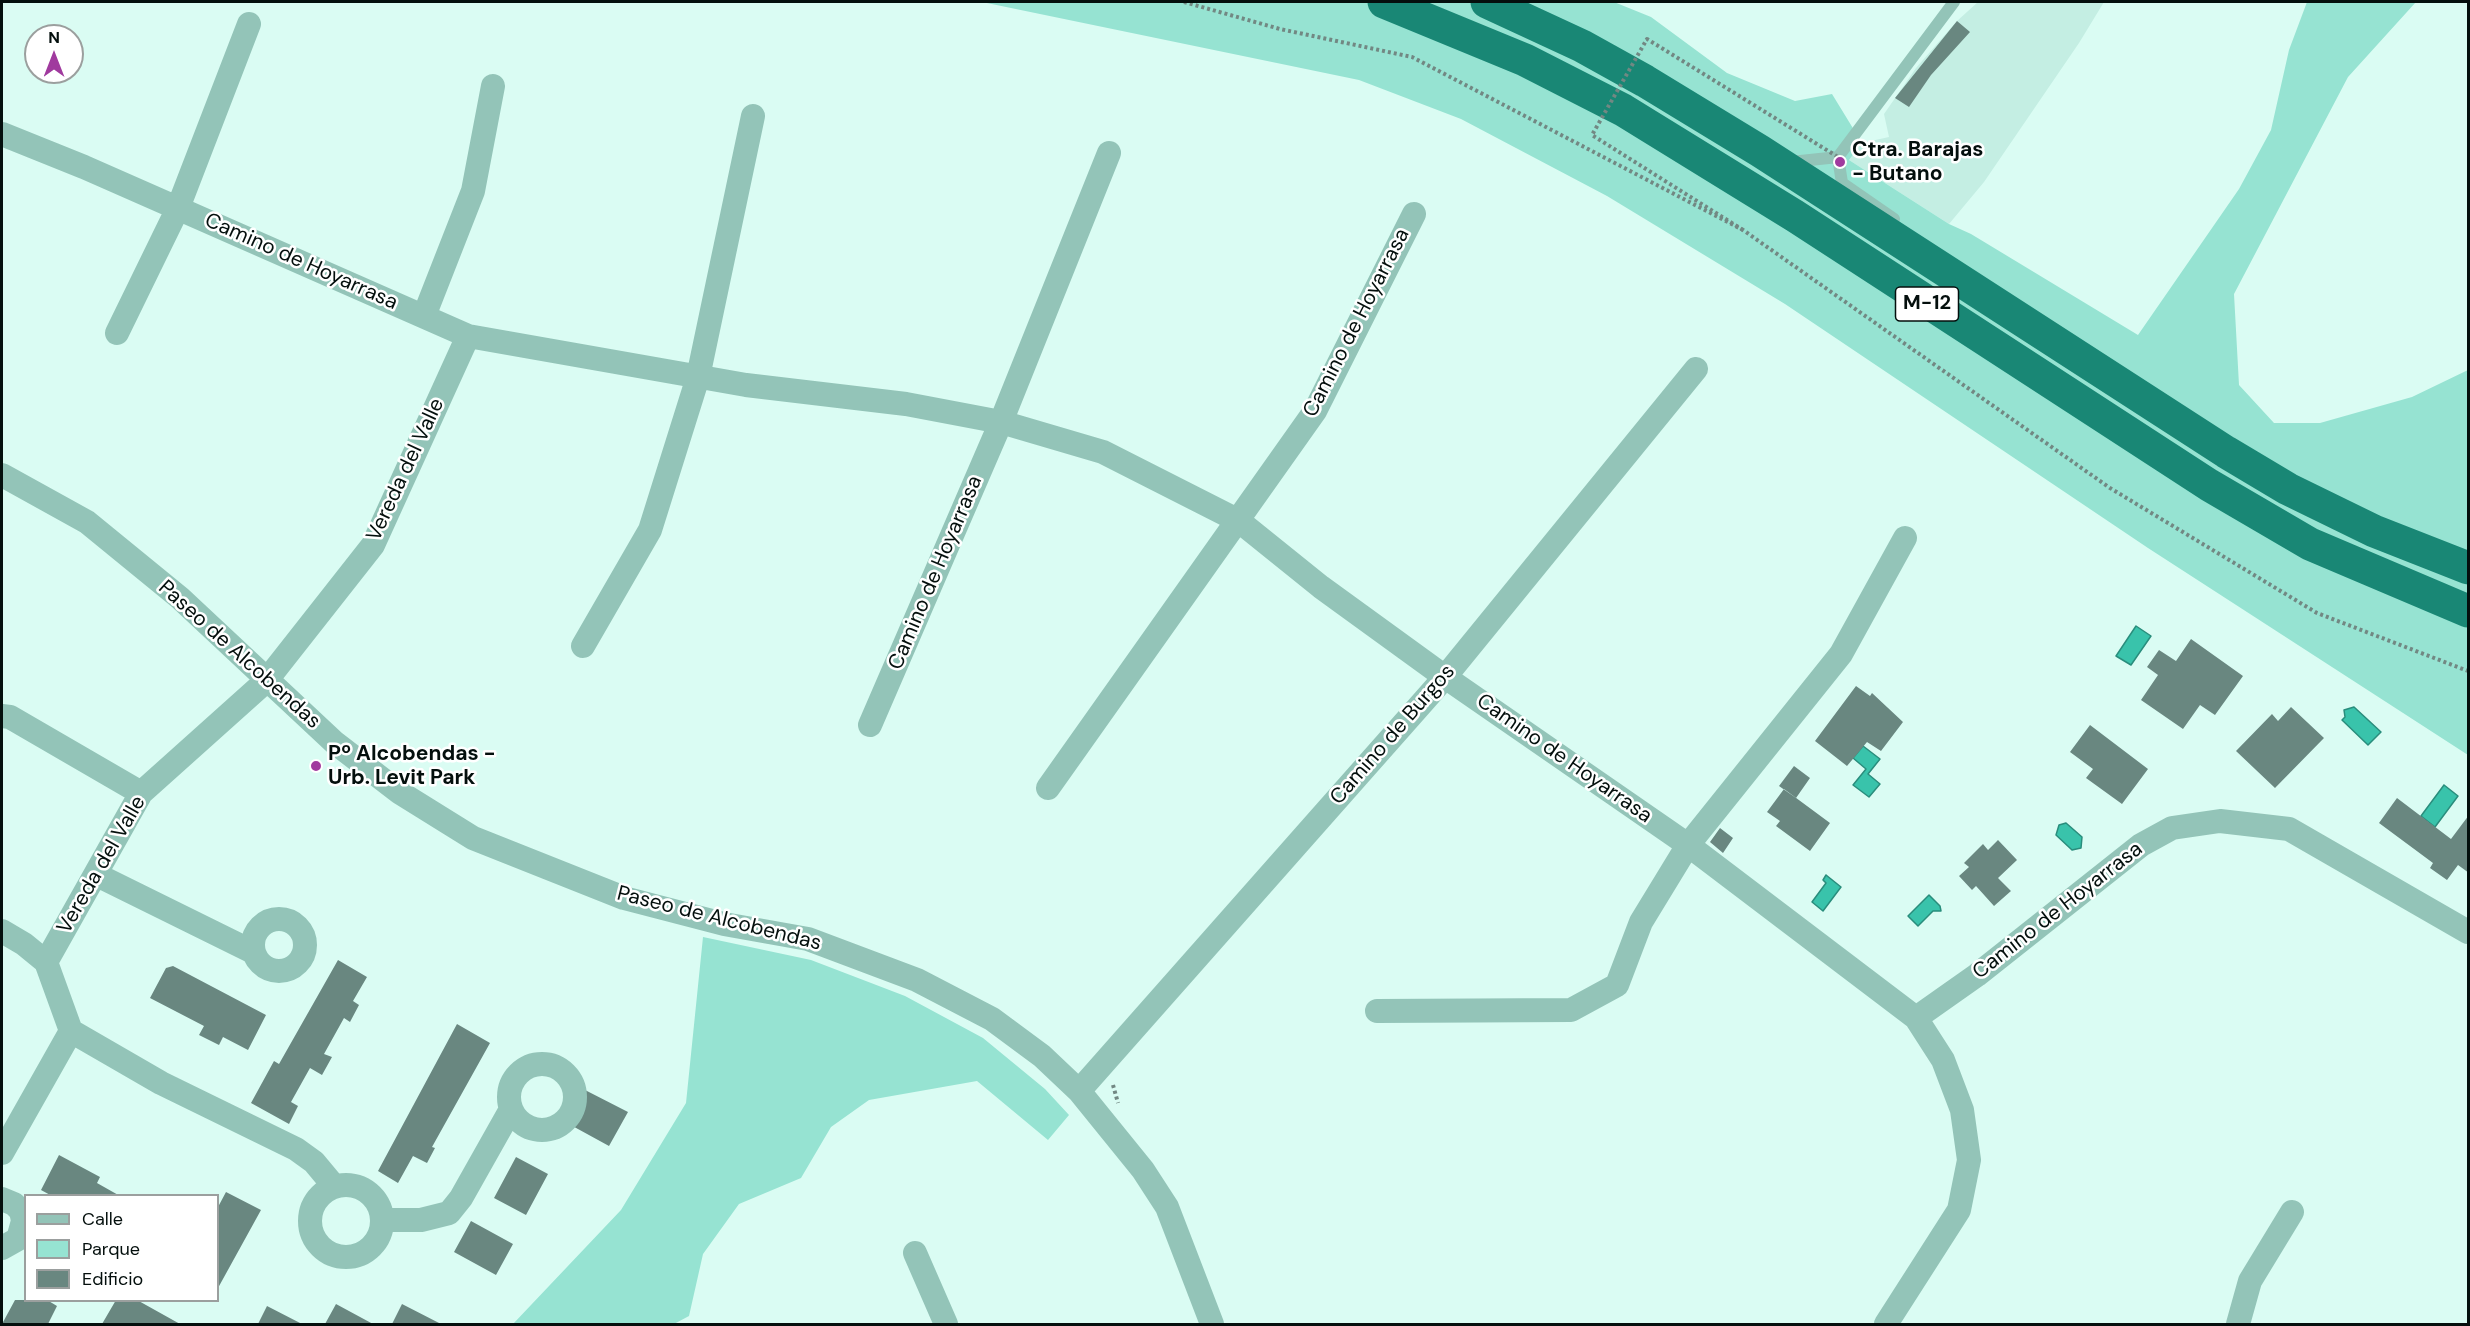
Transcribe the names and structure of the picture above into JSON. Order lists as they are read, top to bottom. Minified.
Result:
{"streets":{"highway":["M-12"],"street":["Camino de Hoyarrasa","Vereda del Valle","Paseo de Alcobendas","Camino de Burgos"]},"crossings":[["Camino de Hoyarrasa","Vereda del Valle"],["Camino de Hoyarrasa","Camino de Burgos"],["Vereda del Valle","Paseo de Alcobendas"],["Paseo de Alcobendas","Camino de Burgos"]],"places":["Ctra. Barajas - Butano","Pº Alcobendas - Urb. Levit Park"],"legend":["Calle","Parque","Edificio"],"north":"top"}
